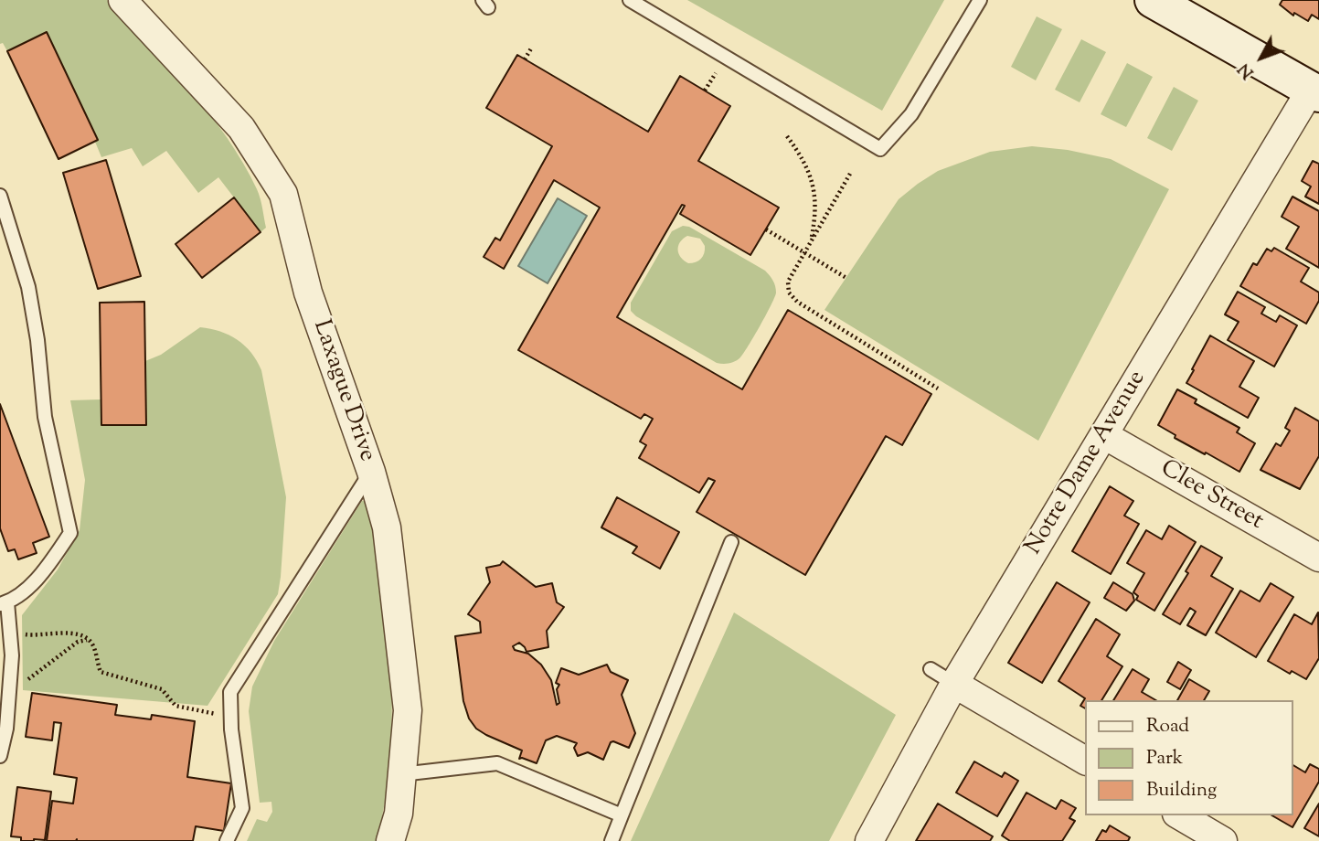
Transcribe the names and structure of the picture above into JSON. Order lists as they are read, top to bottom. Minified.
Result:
{"streets":{"street":["Laxague Drive","Notre Dame Avenue","Clee Street"]},"crossings":[["Notre Dame Avenue","Clee Street"]],"legend":["Road","Park","Building"],"north":"bottom left"}
